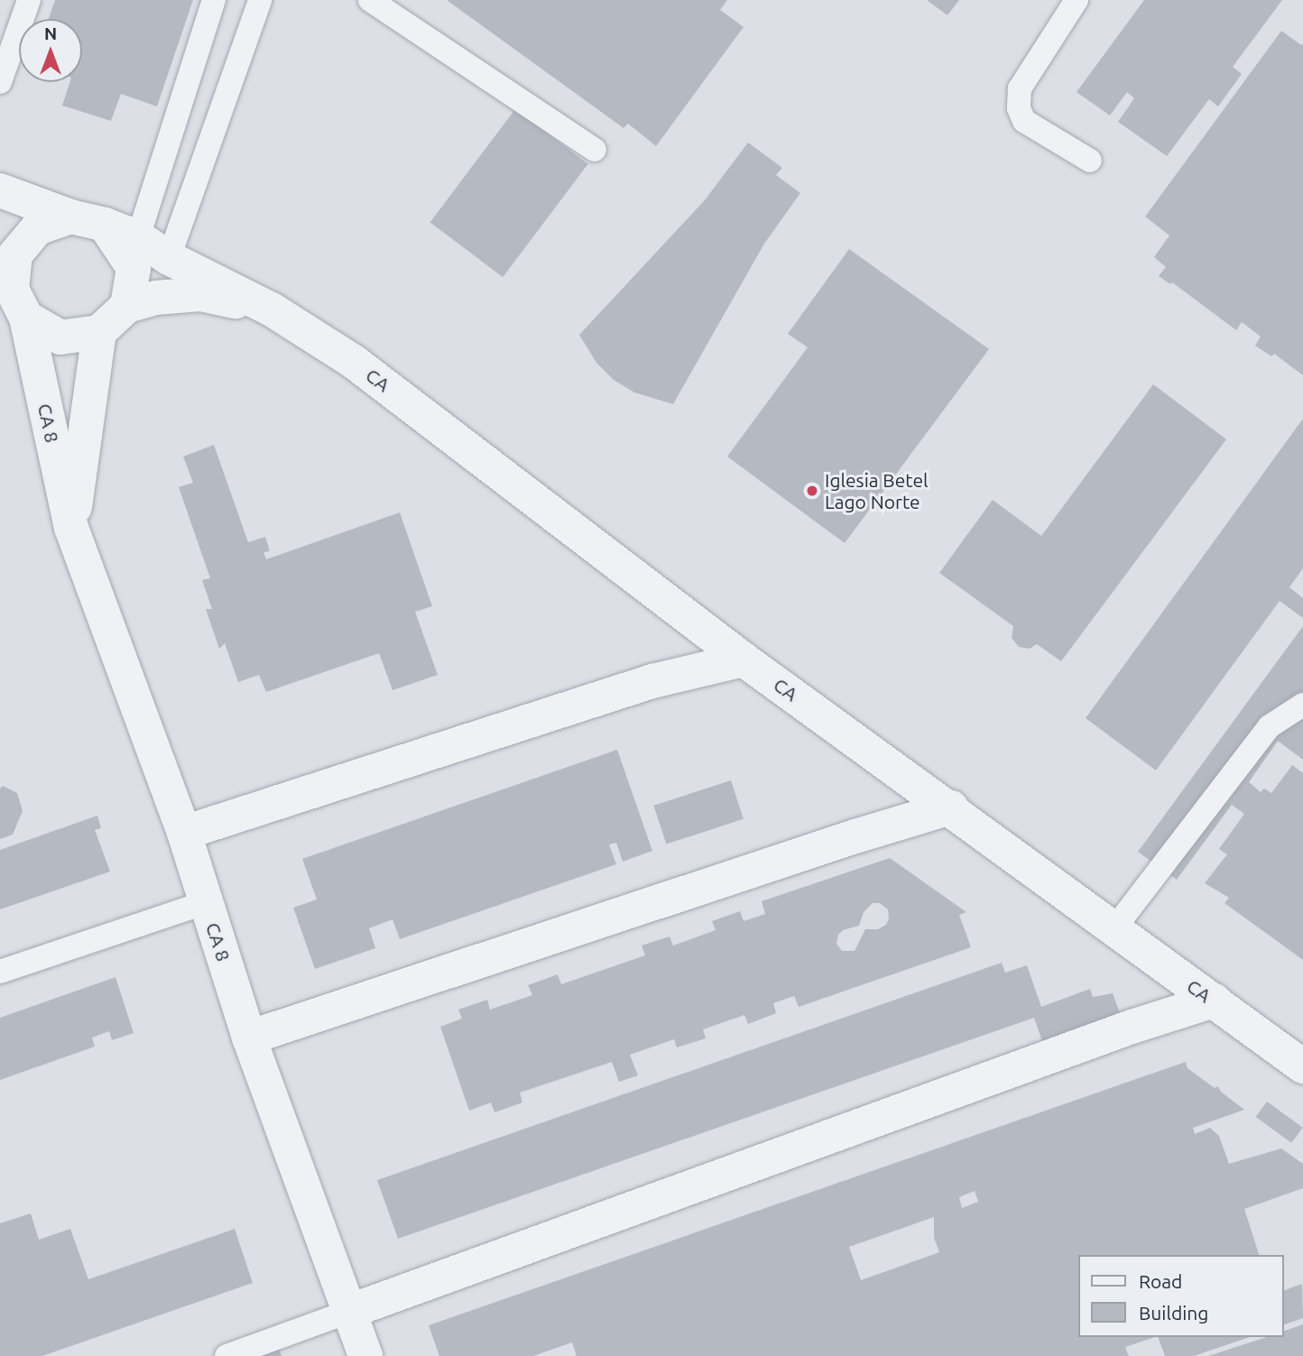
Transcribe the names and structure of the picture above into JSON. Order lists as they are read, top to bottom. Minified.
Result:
{"streets":{"street":["CA","CA 8"]},"crossings":[["CA","CA 8"]],"places":["Iglesia Betel Lago Norte"],"legend":["Road","Building"],"north":"top"}
